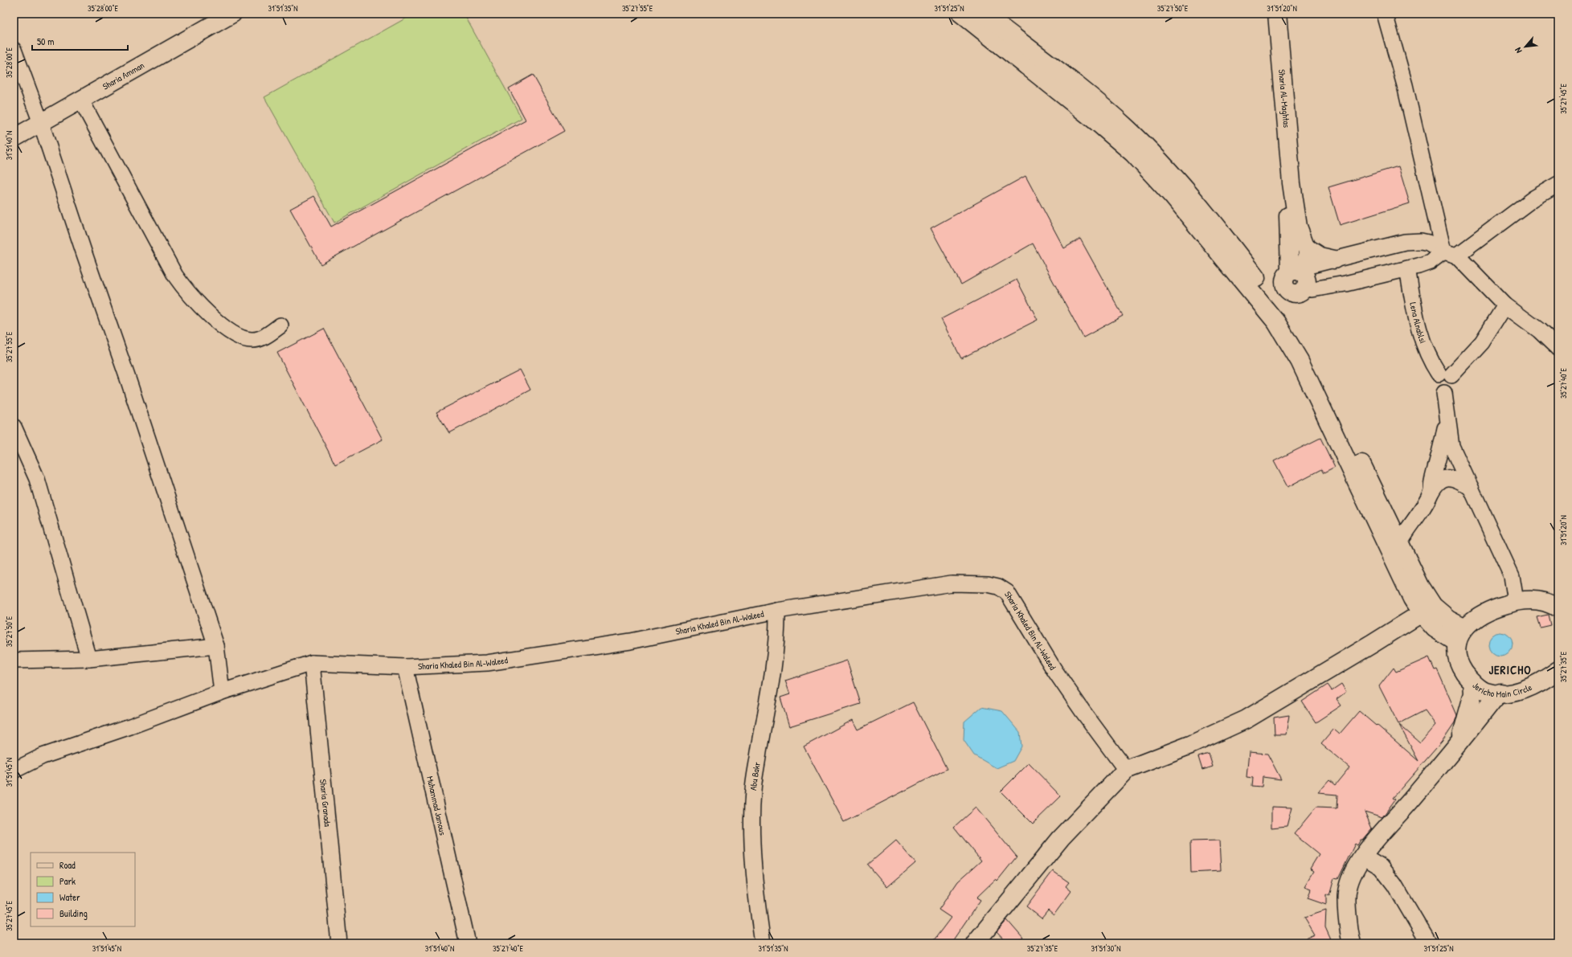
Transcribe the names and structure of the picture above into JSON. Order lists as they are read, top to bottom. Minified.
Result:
{"streets":{"main road":["Sharia Amman","Sharia Al-Maghtas","Jericho Main Circle"],"street":["Lena Alnablsi","Sharia Khaled Bin Al-Waleed","Abu Bakr","Sharia Granada","Muhammad Jamous"]},"crossings":[["Sharia Khaled Bin Al-Waleed","Abu Bakr"],["Sharia Khaled Bin Al-Waleed","Sharia Granada"],["Sharia Khaled Bin Al-Waleed","Muhammad Jamous"]],"districts":["JERICHO"],"legend":["Road","Park","Water","Building"],"scale_bar":"50 m","north":"bottom left","coordinates":["35°28'00\"E","31°51'35\"N","35°27'55\"E","31°51'25\"N","35°27'50\"E","31°51'20\"N","35°27'45\"E","31°51'40\"N","35°27'40\"E","35°27'35\"E","31°51'45\"N","31°51'30\"N"]}
